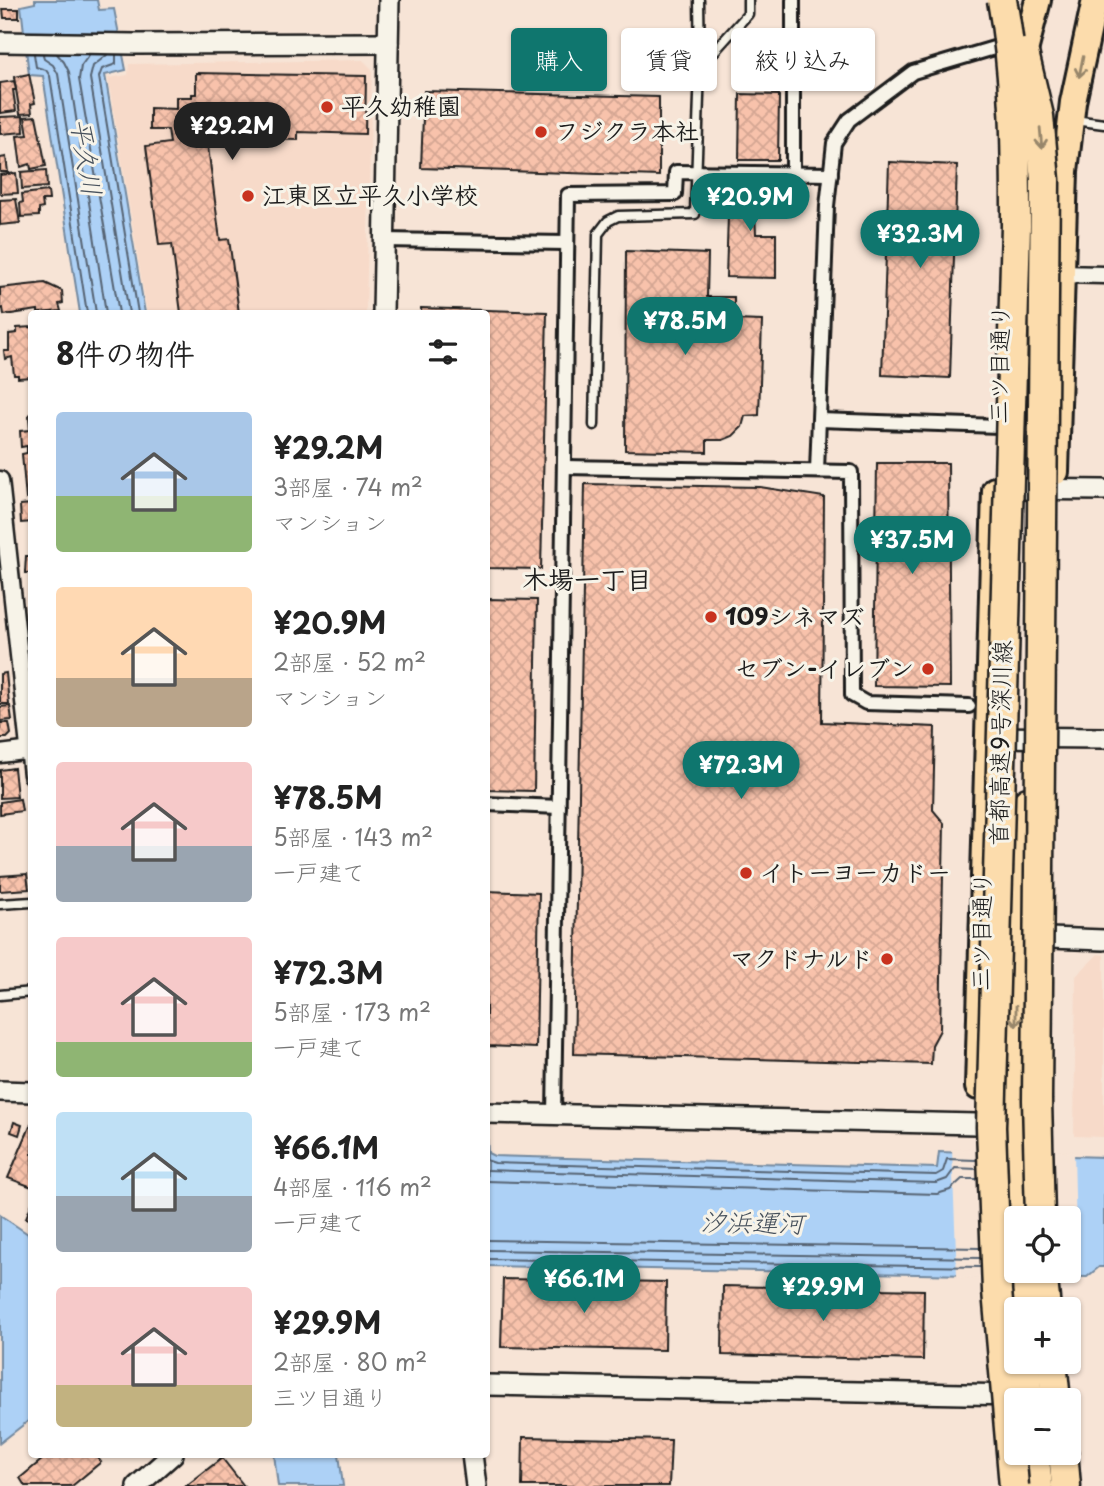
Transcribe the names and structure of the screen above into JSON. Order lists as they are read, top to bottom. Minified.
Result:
{"streets":{"highway":["首都高速9号深川線"],"main road":["三ツ目通り"]},"districts":["木場一丁目"],"water":["平久川","汐浜運河"],"places":["平久幼稚園","フジクラ本社","江東区立平久小学校","109シネマズ","セブン-イレブン","イトーヨーカドー","マクドナルド"],"page":{"chip":["購入","賃貸","絞り込み"],"price":["¥29.2M","¥20.9M","¥32.3M","¥78.5M","¥37.5M","¥72.3M","¥66.1M","¥29.9M"],"heading":"8件の物件","list":[{"name":"¥29.2M","note":"3部屋 · 74 m² · マンション"},{"name":"¥20.9M","note":"2部屋 · 52 m² · マンション"},{"name":"¥78.5M","note":"5部屋 · 143 m² · 一戸建て"},{"name":"¥72.3M","note":"5部屋 · 173 m² · 一戸建て"},{"name":"¥66.1M","note":"4部屋 · 116 m² · 一戸建て"},{"name":"¥29.9M","note":"2部屋 · 80 m² · 三ツ目通り"}],"map_buttons":["+","−"]}}
